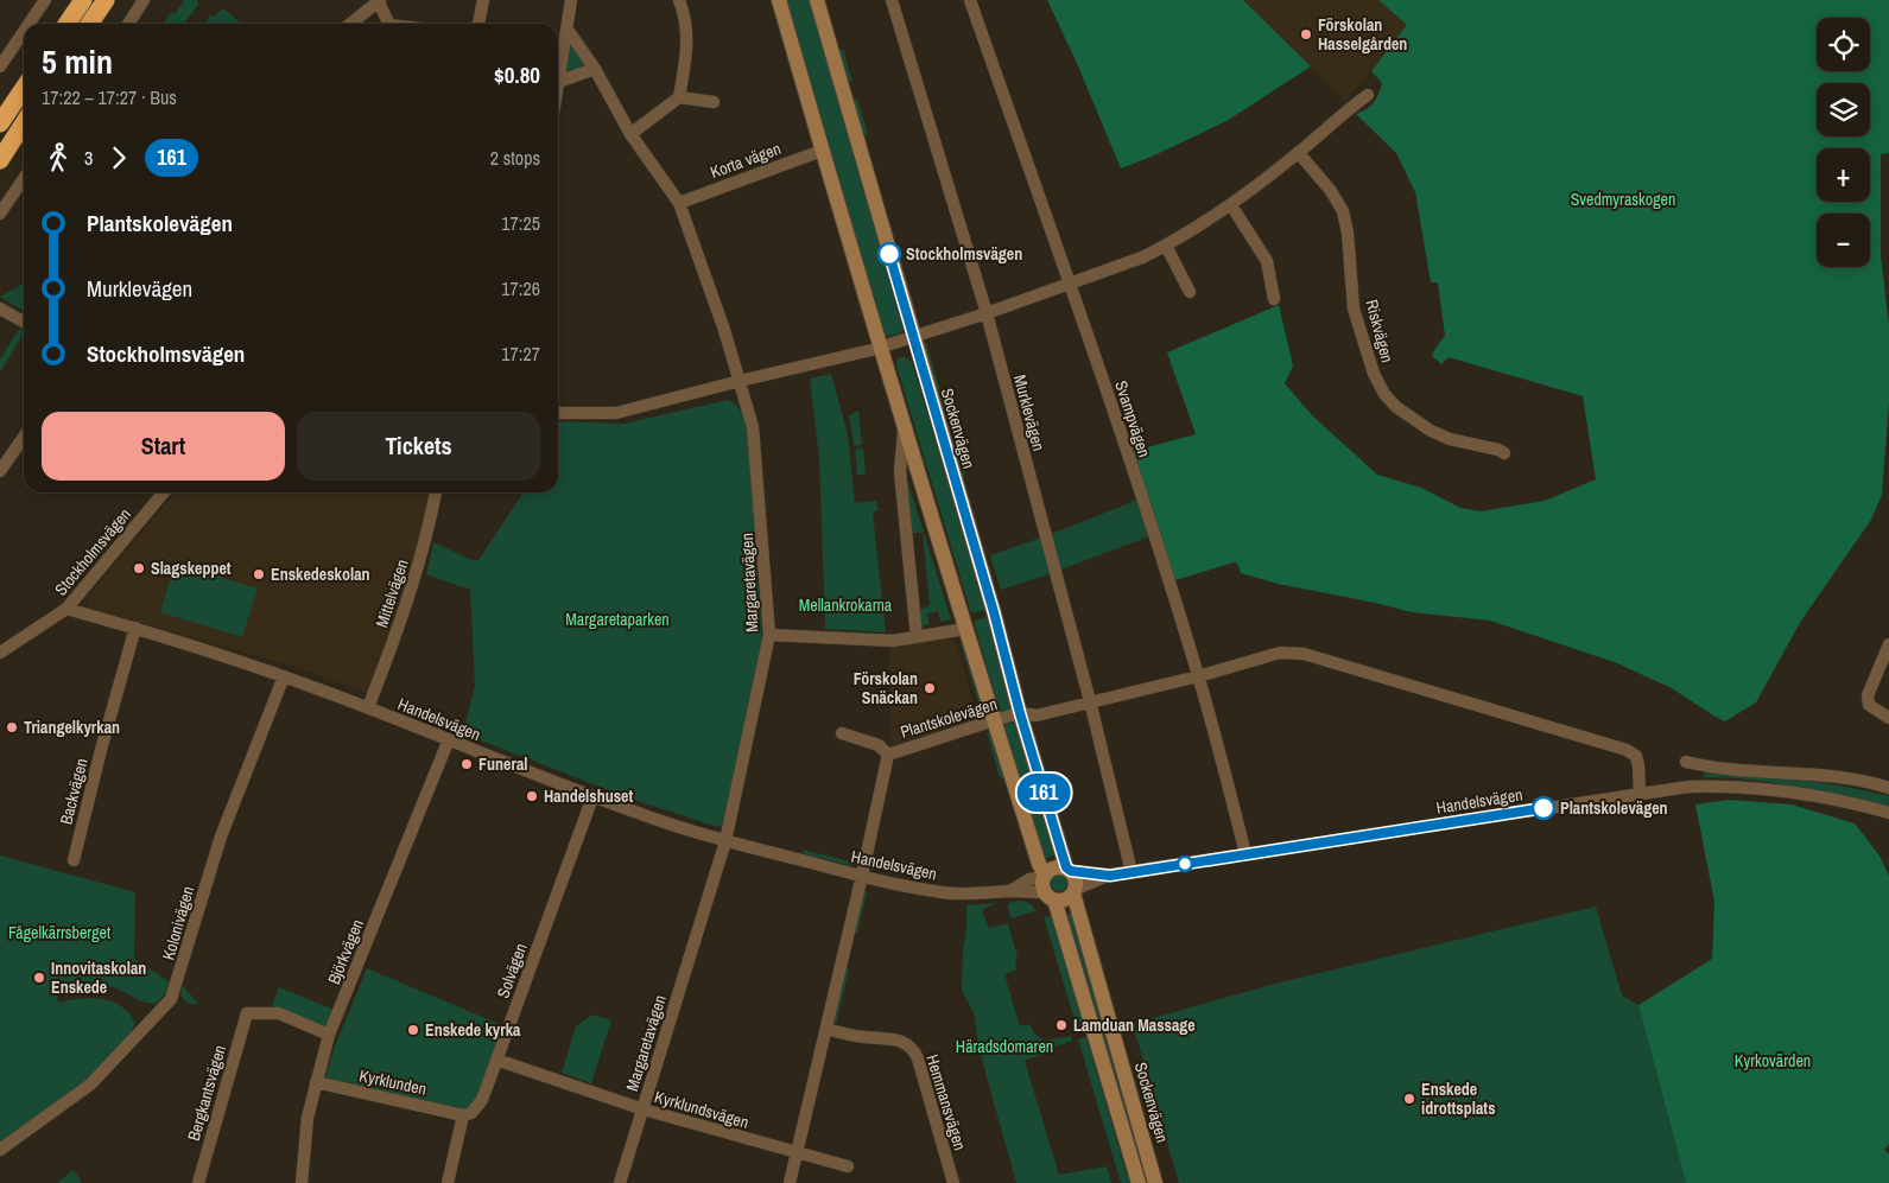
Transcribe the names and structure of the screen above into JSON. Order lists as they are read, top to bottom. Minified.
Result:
{"streets":{"street":["Korta vägen","Riskvägen","Murklevägen","Svampvägen","Sockenvägen","Stockholmsvägen","Margaretavägen","Mittelvägen","Plantskolevägen","Handelsvägen","Backvägen","Kolonivägen","Björkvägen","Solvägen","Kyrklunden","Bergkantsvägen","Hemmansvägen","Kyrklundsvägen"]},"crossings":[["Korta vägen","Margaretavägen"],["Murklevägen","Plantskolevägen"],["Murklevägen","Handelsvägen"],["Svampvägen","Plantskolevägen"],["Svampvägen","Handelsvägen"],["Sockenvägen","Plantskolevägen"],["Sockenvägen","Handelsvägen"],["Stockholmsvägen","Handelsvägen"],["Margaretavägen","Handelsvägen"],["Margaretavägen","Kyrklundsvägen"],["Mittelvägen","Handelsvägen"],["Plantskolevägen","Handelsvägen"],["Plantskolevägen","Hemmansvägen"],["Plantskolevägen","Kyrklundsvägen"],["Handelsvägen","Backvägen"],["Handelsvägen","Kolonivägen"],["Handelsvägen","Björkvägen"],["Handelsvägen","Solvägen"],["Björkvägen","Kyrklunden"],["Björkvägen","Bergkantsvägen"],["Solvägen","Kyrklunden"],["Solvägen","Kyrklundsvägen"]],"parks":["Svedmyraskogen","Mellankrokarna","Margaretaparken","Fågelkärrsberget","Häradsdomaren","Kyrkovärden"],"places":["Förskolan Hasselgården","Stockholmsvägen","Slagskeppet","Enskedeskolan","Förskolan Snäckan","Triangelkyrkan","Funeral","Handelshuset","Plantskolevägen","Innovitaskolan Enskede","Lamduan Massage","Enskede kyrka","Enskede idrottsplats"],"lines":["bus line 161"],"page":{"on_map":"161","map_buttons":["+","−"],"heading":["5 min","17:22 – 17:27 · Bus","$0.80"],"legs":["3","161","2 stops"],"list":[{"name":"Plantskolevägen","value":"17:25"},{"name":"Murklevägen","value":"17:26"},{"name":"Stockholmsvägen","value":"17:27"}],"buttons":["Start","Tickets"]}}
